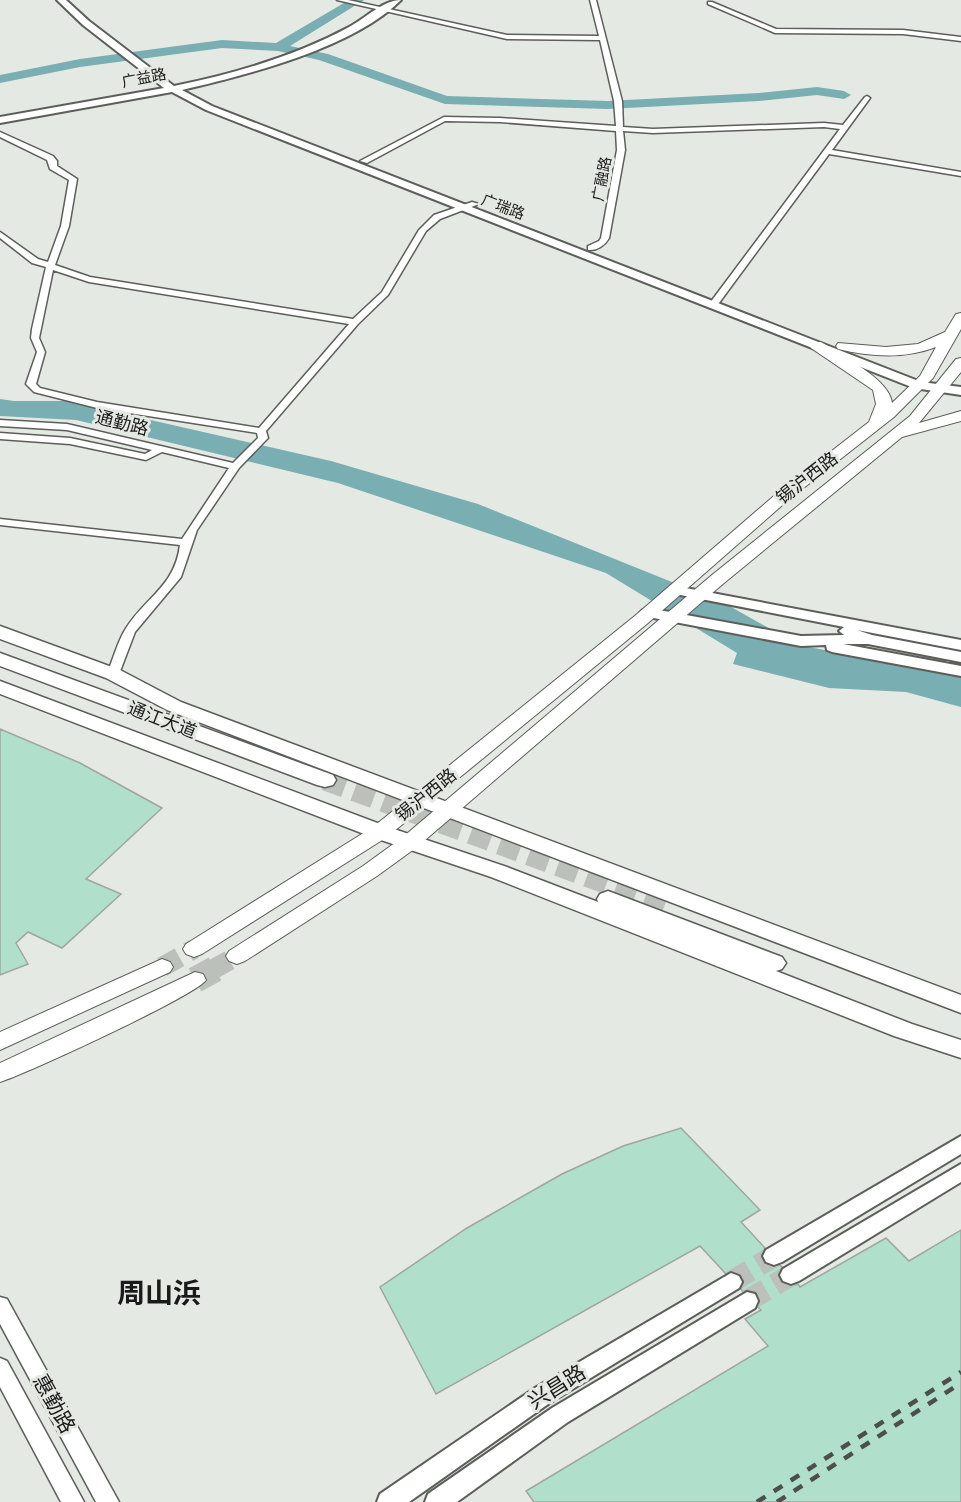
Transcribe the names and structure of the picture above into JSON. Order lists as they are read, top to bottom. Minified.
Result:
{"streets":{"highway":["通江大道"],"main road":["广益路","广瑞路","锡沪西路","兴昌路"],"street":["广融路","通勤路","惠勤路"]},"crossings":[["广益路","广瑞路"],["广融路","广瑞路"],["广瑞路","锡沪西路"]],"districts":["周山浜"]}
